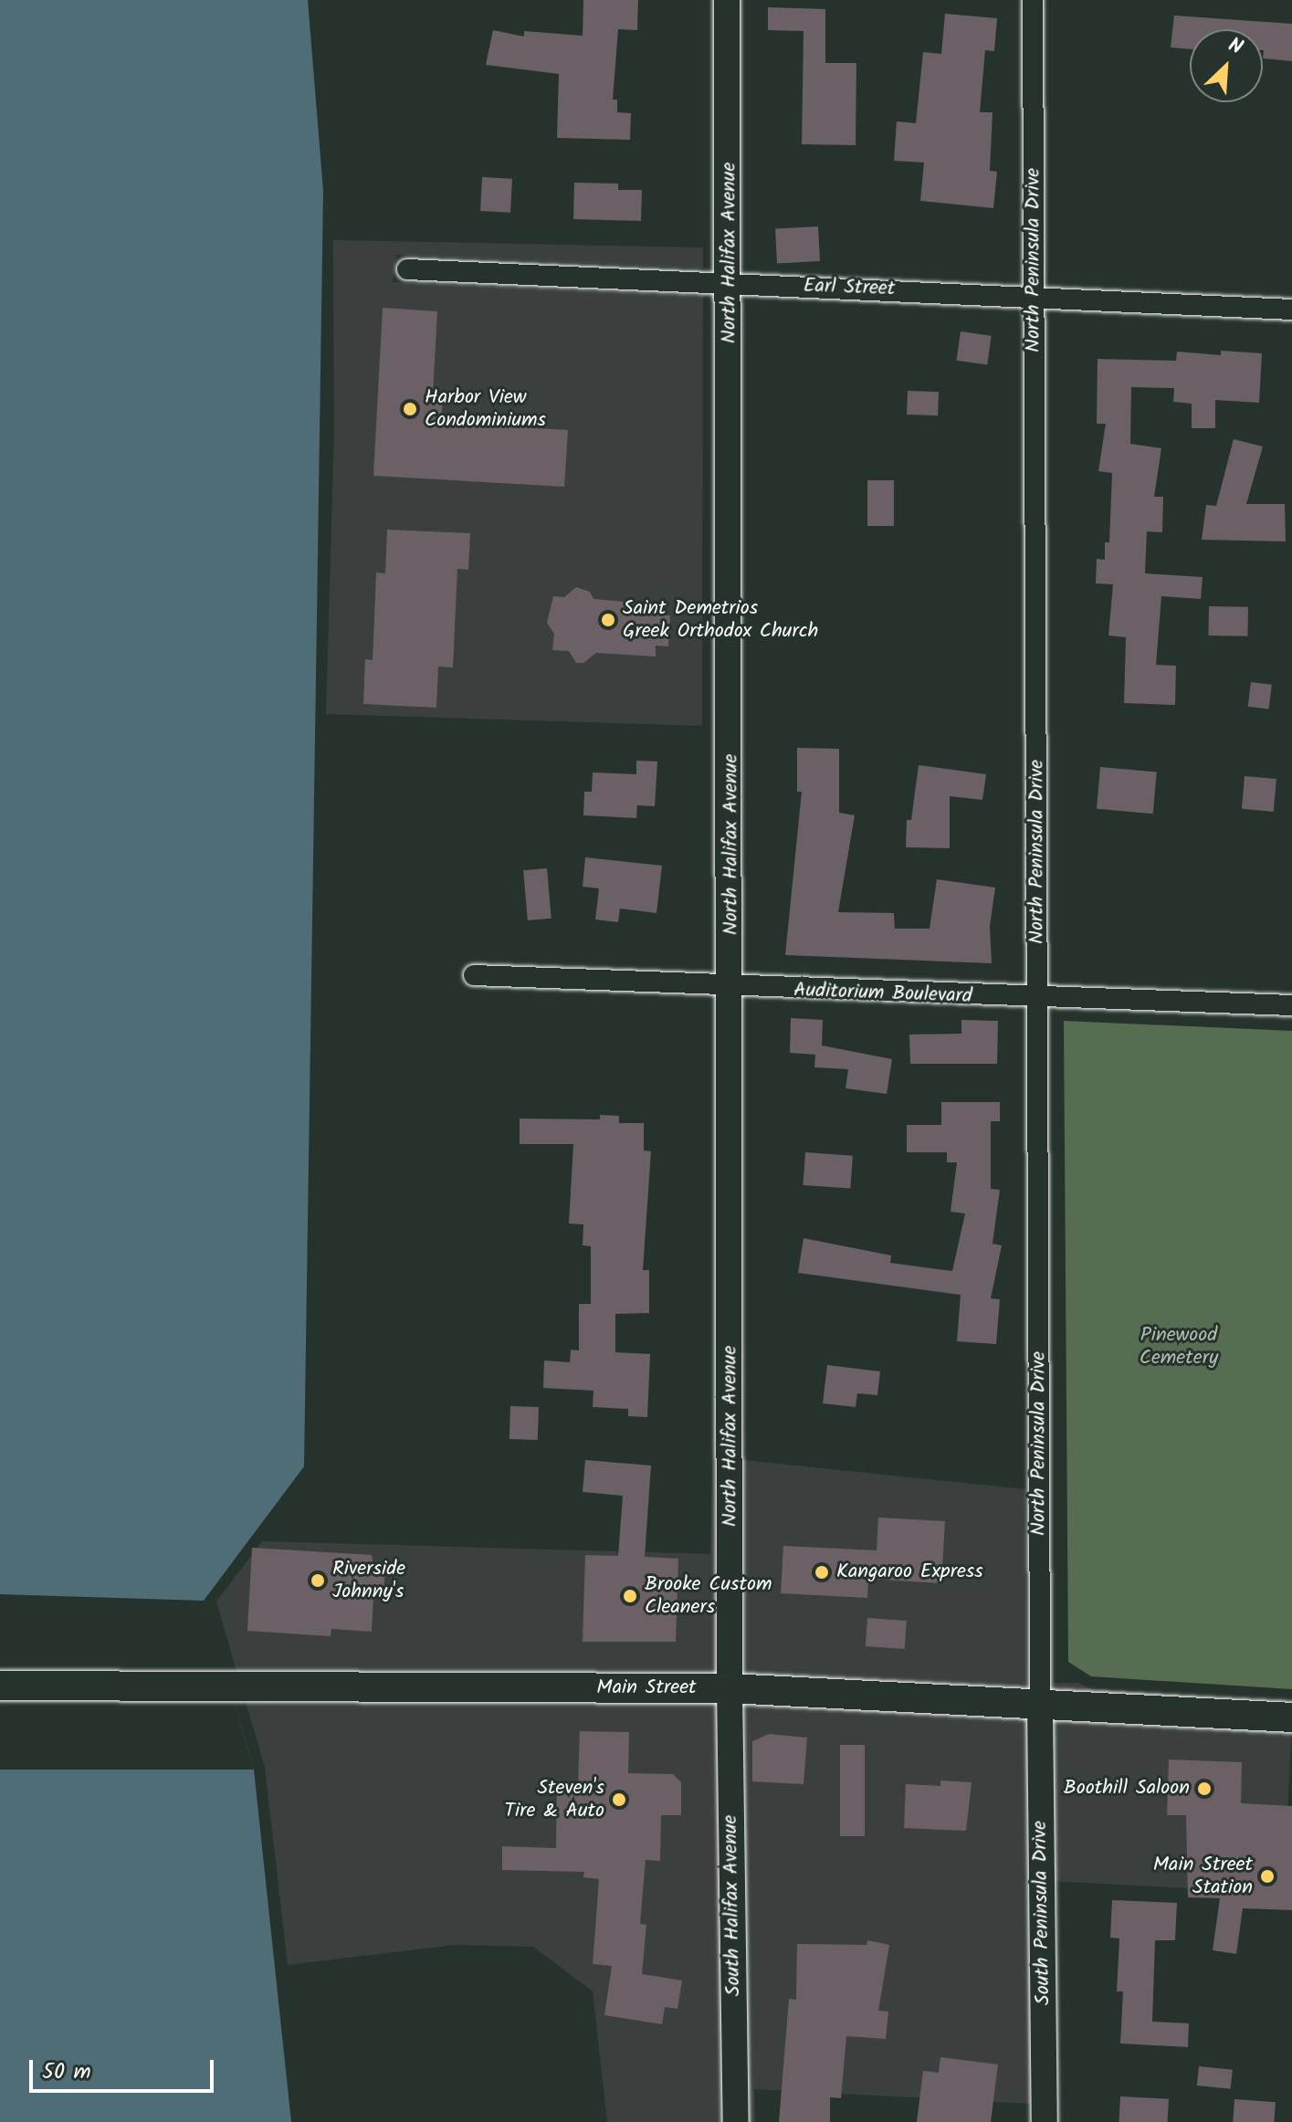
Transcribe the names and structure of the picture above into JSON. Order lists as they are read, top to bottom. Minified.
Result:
{"streets":{"main road":["Main Street"],"street":["North Halifax Avenue","North Peninsula Drive","Earl Street","Auditorium Boulevard","South Halifax Avenue","South Peninsula Drive"]},"crossings":[["North Halifax Avenue","Earl Street"],["North Halifax Avenue","Auditorium Boulevard"],["North Halifax Avenue","Main Street"],["North Halifax Avenue","South Halifax Avenue"],["North Peninsula Drive","Earl Street"],["North Peninsula Drive","Auditorium Boulevard"],["North Peninsula Drive","Main Street"],["North Peninsula Drive","South Peninsula Drive"],["Main Street","South Halifax Avenue"],["Main Street","South Peninsula Drive"]],"parks":["Pinewood Cemetery"],"places":["Harbor View Condominiums","Saint Demetrios Greek Orthodox Church","Kangaroo Express","Riverside Johnny's","Brooke Custom Cleaners","Boothill Saloon","Steven's Tire & Auto","Main Street Station"],"scale_bar":"50 m","north":"top right"}
